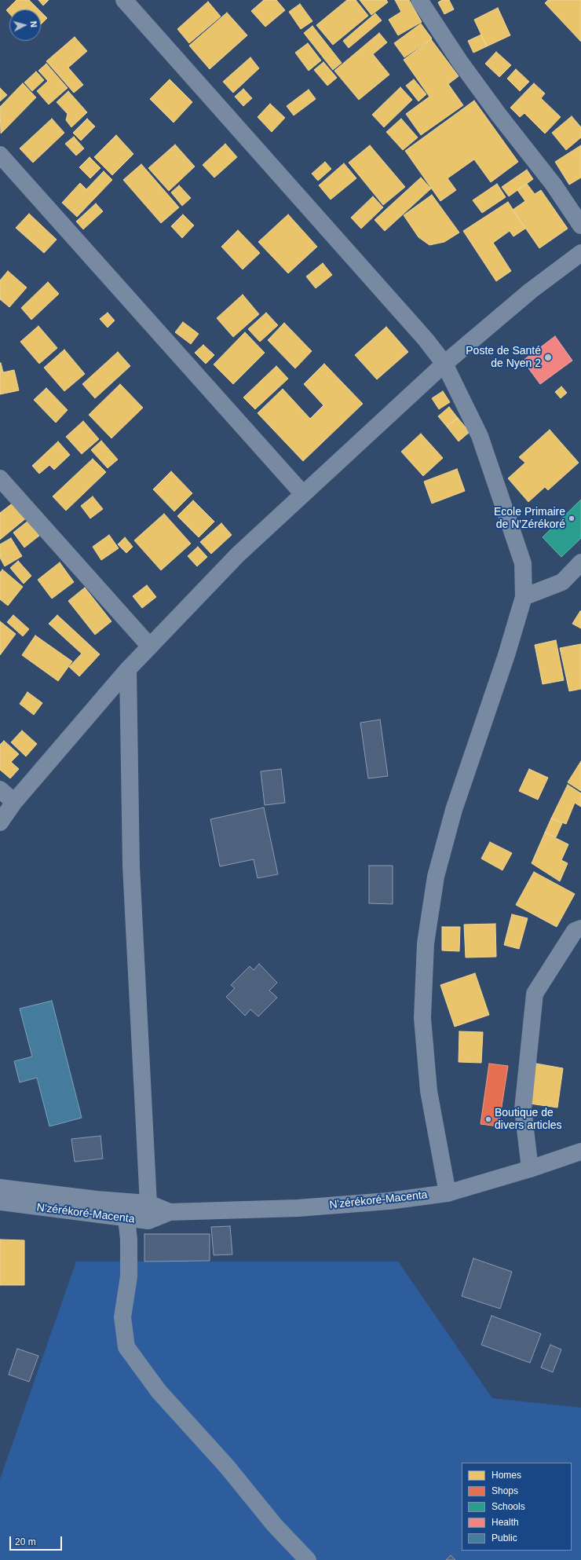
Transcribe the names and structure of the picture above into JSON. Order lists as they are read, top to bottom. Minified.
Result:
{"streets":{"highway":["N'zérékoré-Macenta"]},"places":["Poste de Santé de Nyen 2","Ecole Primaire de N'Zérékoré","Boutique de divers articles"],"legend":["Homes","Shops","Schools","Health","Public"],"scale_bar":"20 m","north":"right"}
